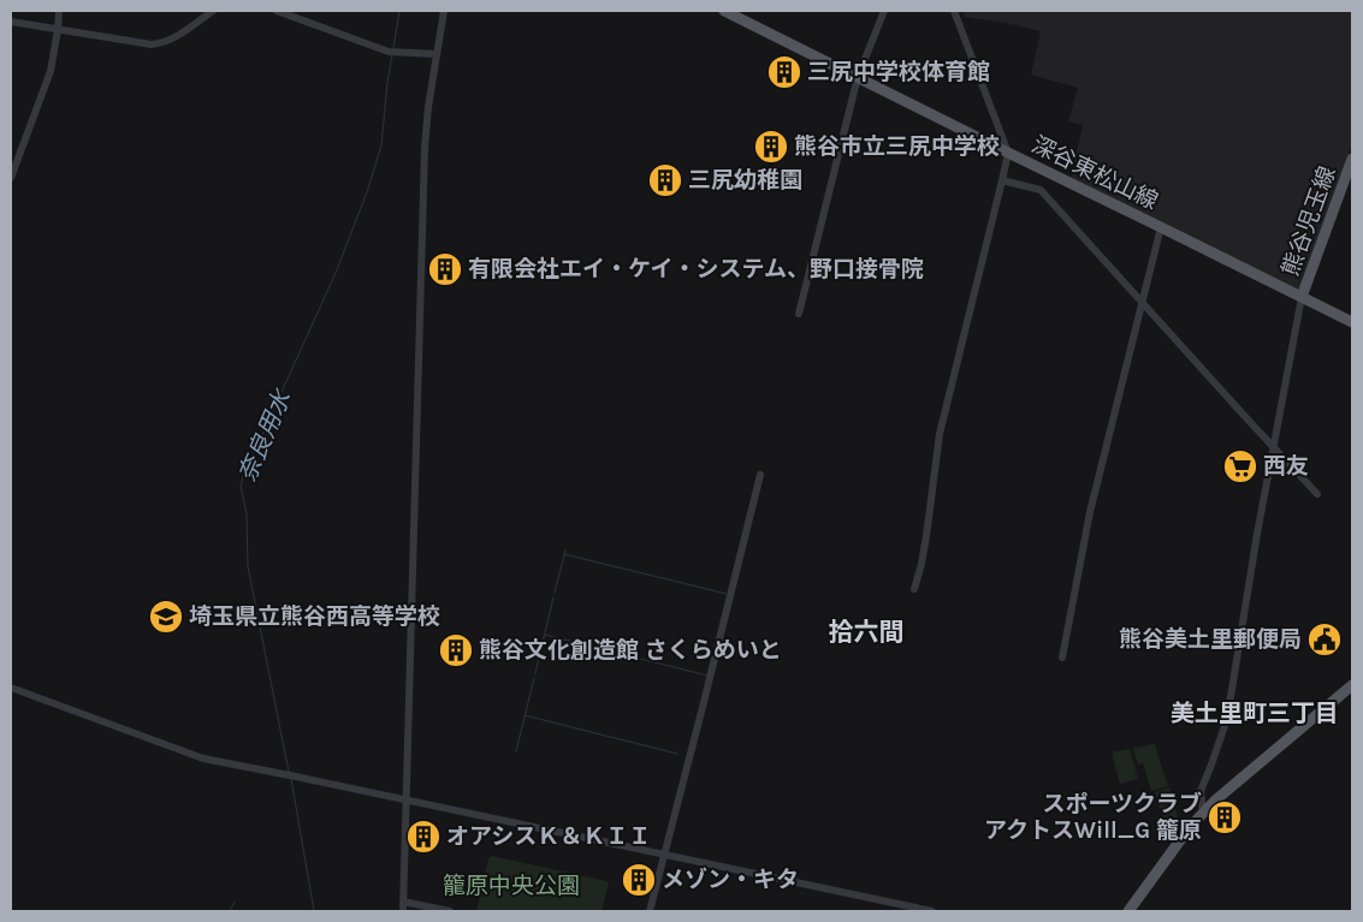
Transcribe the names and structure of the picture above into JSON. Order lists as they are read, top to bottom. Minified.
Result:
{"streets":{"main road":["深谷東松山線","熊谷児玉線"]},"crossings":[["深谷東松山線","熊谷児玉線"]],"districts":["拾六間","美土里町三丁目"],"water":["奈良用水"],"parks":["籠原中央公園"],"places":{"building":["三尻中学校体育館","熊谷市立三尻中学校","三尻幼稚園","有限会社エイ・ケイ・システム、野口接骨院","熊谷文化創造館 さくらめいと","スポーツクラブ アクトスWill_G 籠原","オアシスＫ＆ＫＩＩ","メゾン・キタ"],"supermarket":["西友"],"school or university":["埼玉県立熊谷西高等学校"],"public building":["熊谷美土里郵便局"]}}
